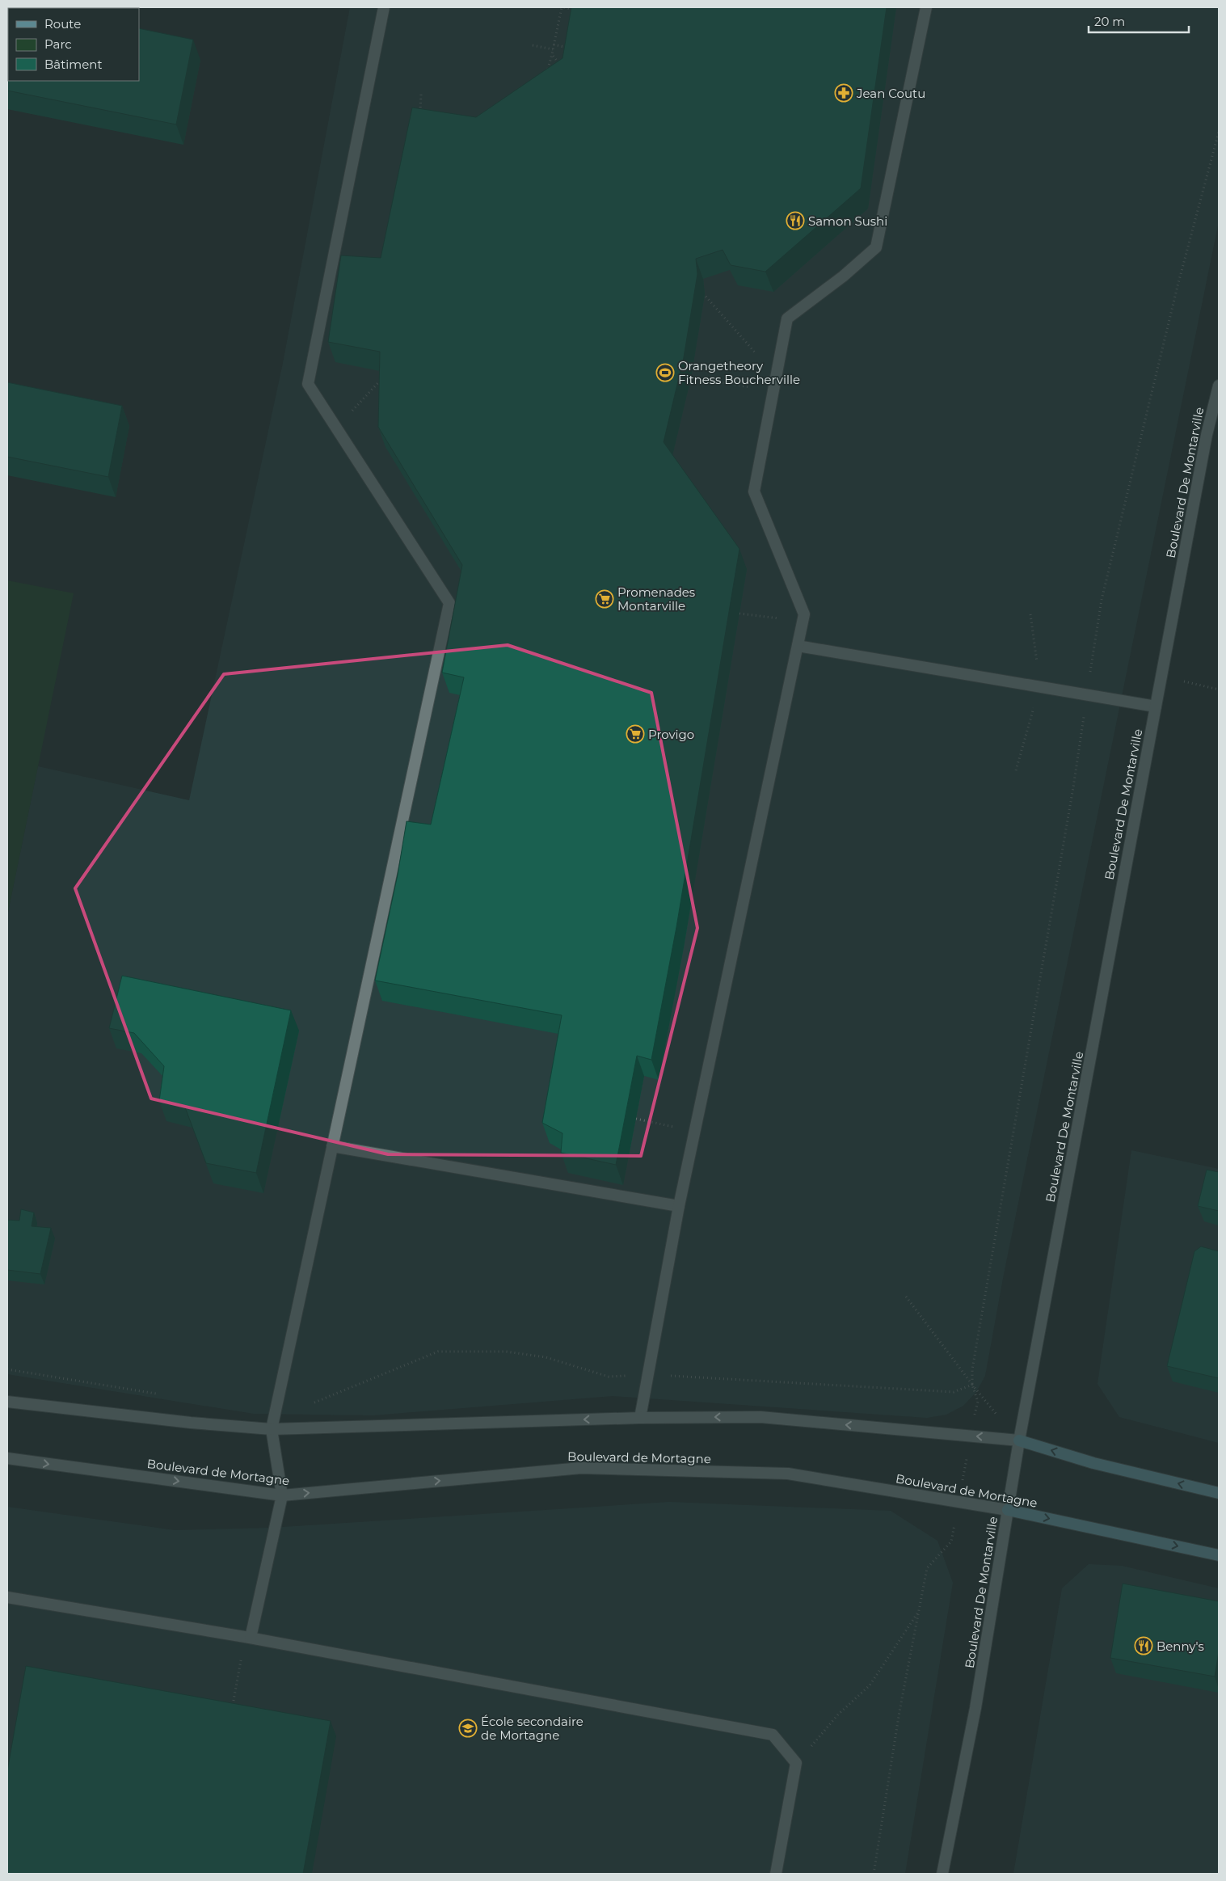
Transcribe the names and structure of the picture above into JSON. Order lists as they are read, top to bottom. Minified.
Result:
{"streets":{"main road":["Boulevard de Mortagne"],"street":["Boulevard De Montarville"]},"crossings":[["Boulevard De Montarville","Boulevard de Mortagne"]],"places":{"pharmacy":["Jean Coutu"],"restaurant":["Samon Sushi","Benny's"],"sports":["Orangetheory Fitness Boucherville"],"supermarket":["Promenades Montarville","Provigo"],"school or university":["École secondaire de Mortagne"]},"legend":["Route","Parc","Bâtiment"],"scale_bar":"20 m"}
